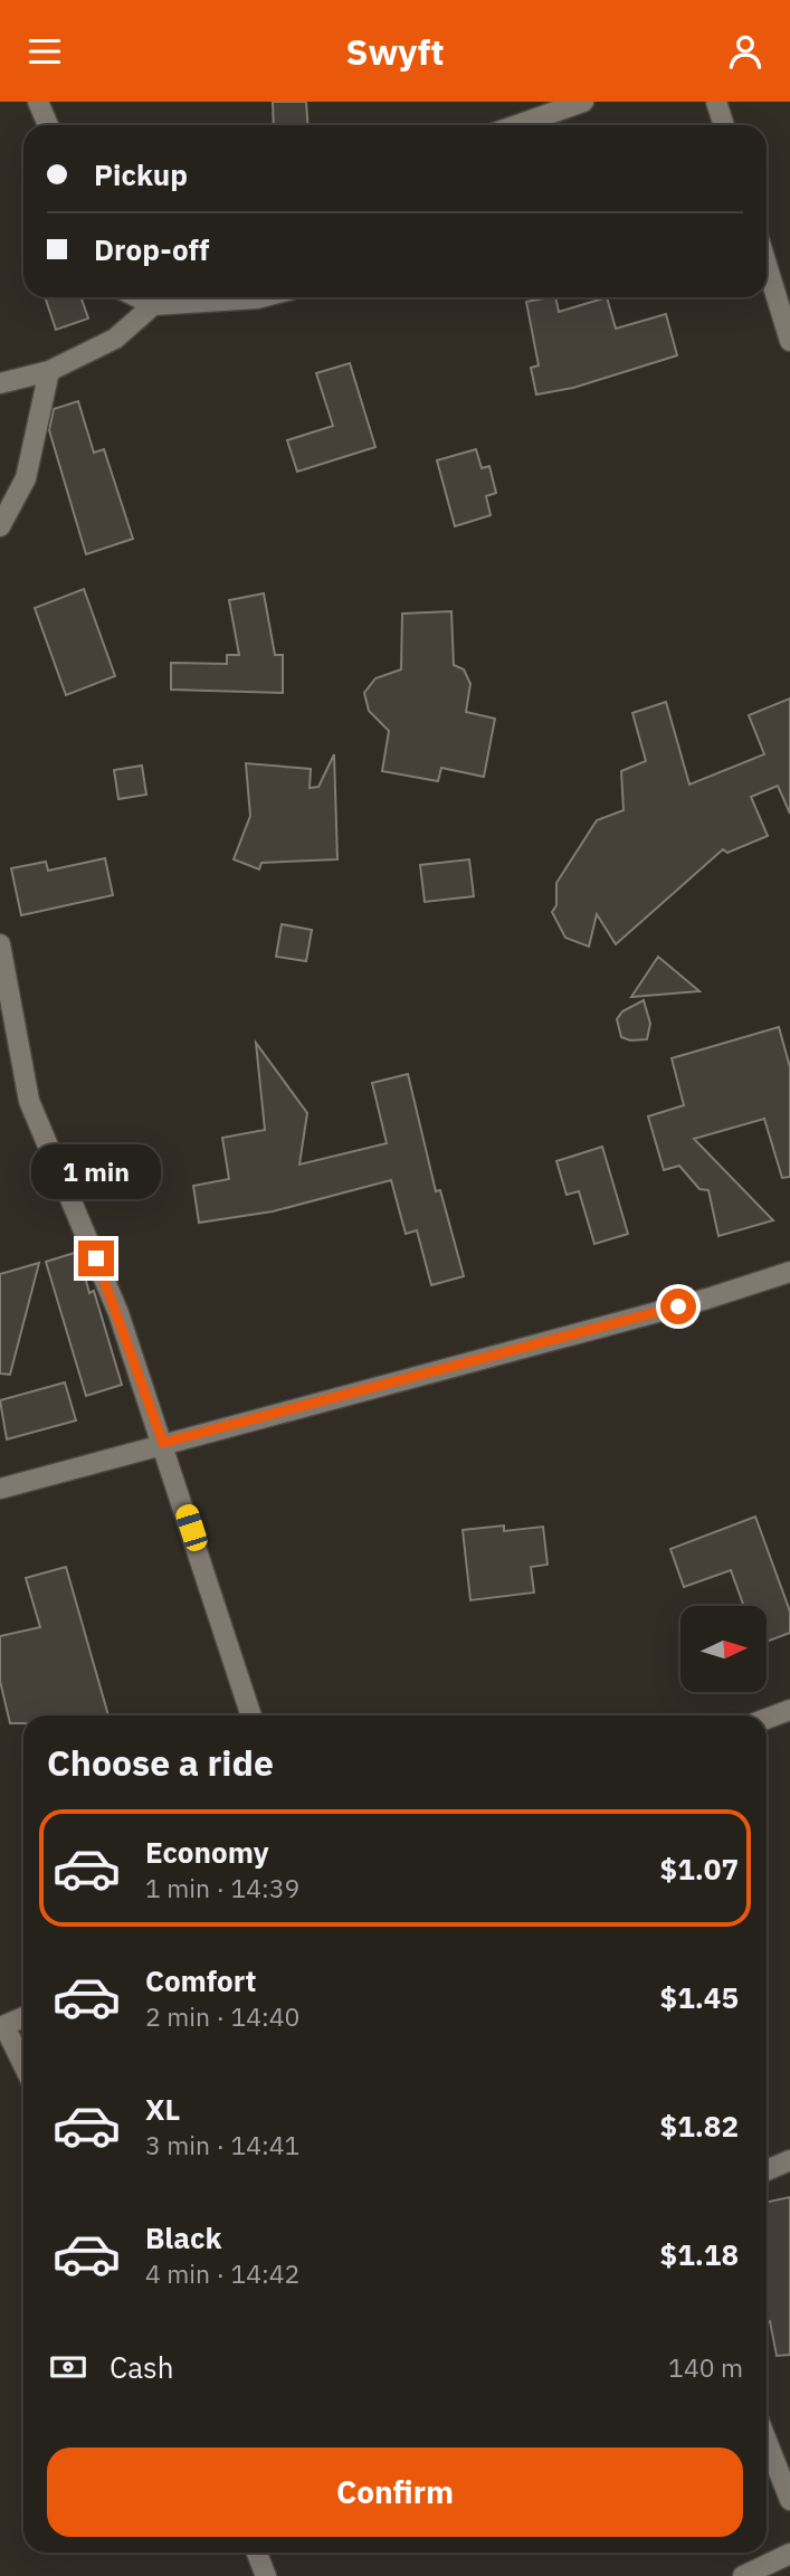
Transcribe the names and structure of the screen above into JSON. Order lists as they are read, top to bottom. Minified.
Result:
{"north":"right","page":{"header":"Swyft","banner":["Pickup","Drop-off"],"bubble":"1 min","heading":"Choose a ride","list":[{"name":"Economy","note":"1 min · 14:39","value":"$1.07"},{"name":"Comfort","note":"2 min · 14:40","value":"$1.45"},{"name":"XL","note":"3 min · 14:41","value":"$1.82"},{"name":"Black","note":"4 min · 14:42","value":"$1.18"}],"pay":["Cash","140 m"],"buttons":"Confirm"}}
